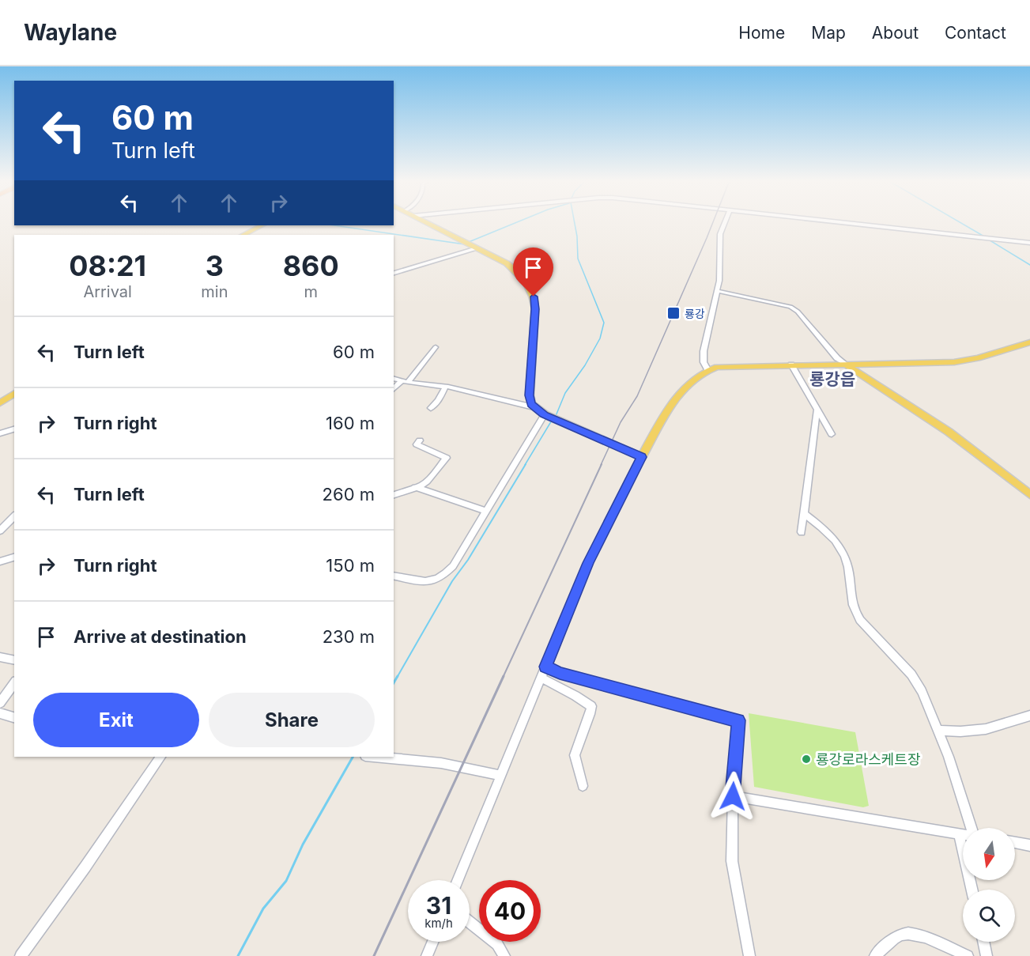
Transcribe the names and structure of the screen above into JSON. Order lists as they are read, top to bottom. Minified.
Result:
{"districts":["룡강읍"],"places":{"transit":["룡강"],"other":["룡강로라스케트장"]},"north":"bottom","page":{"header":"Waylane","nav":["Home","Map","About","Contact"],"turn":["60 m","Turn left"],"eta":["08:21","Arrival","3","min","860","m"],"list":[{"name":"Turn left","value":"60 m"},{"name":"Turn right","value":"160 m"},{"name":"Turn left","value":"260 m"},{"name":"Turn right","value":"150 m"},{"name":"Arrive at destination","value":"230 m"}],"buttons":["Exit","Share"],"speed":"31 km/h","limit":"40"}}
